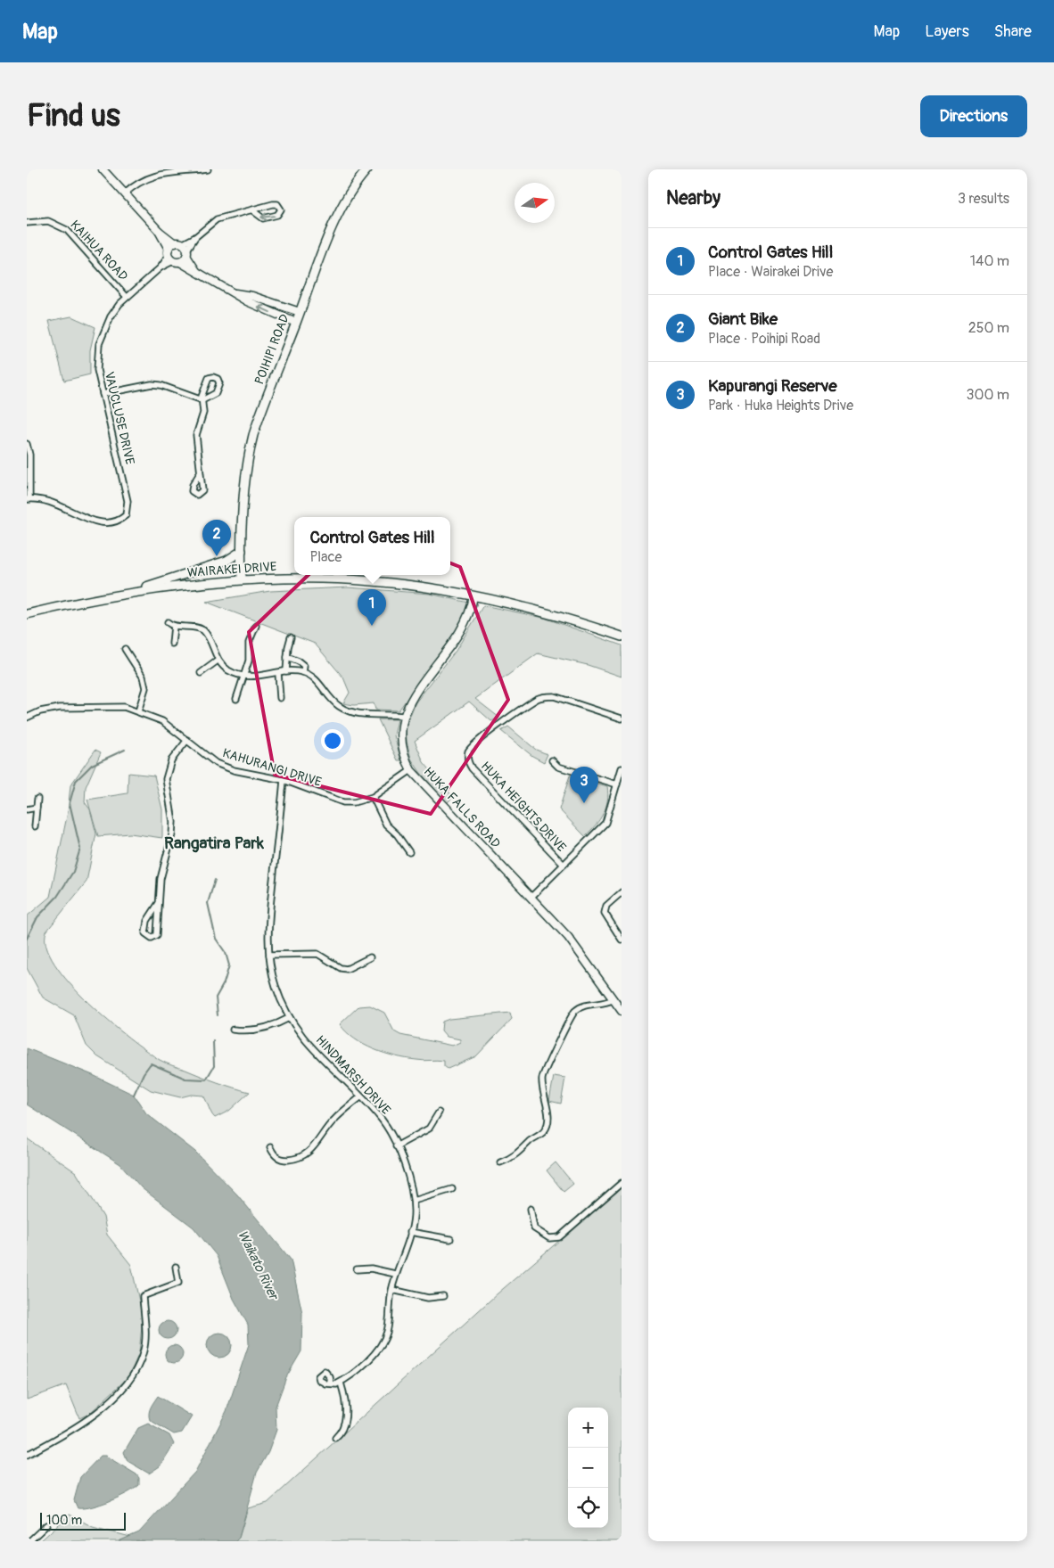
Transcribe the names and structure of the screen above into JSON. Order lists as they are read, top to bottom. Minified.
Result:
{"streets":{"main road":["POIHIPI ROAD","WAIRAKEI DRIVE"],"street":["KAIHUA ROAD","VAUCLUSE DRIVE","KAHURANGI DRIVE","HUKA HEIGHTS DRIVE","HUKA FALLS ROAD","HINDMARSH DRIVE"]},"crossings":[["KAIHUA ROAD","VAUCLUSE DRIVE"],["POIHIPI ROAD","WAIRAKEI DRIVE"],["WAIRAKEI DRIVE","HUKA FALLS ROAD"],["KAHURANGI DRIVE","HUKA FALLS ROAD"],["KAHURANGI DRIVE","HINDMARSH DRIVE"],["HUKA HEIGHTS DRIVE","HUKA FALLS ROAD"]],"districts":["Rangatira Park"],"water":["Waikato River"],"scale_bar":"100 m","north":"right","page":{"header":"Map","nav":["Map","Layers","Share"],"buttons":"Directions","title":"Find us","heading":["Nearby","3 results"],"list":[{"mark":"1","name":"Control Gates Hill","note":"Place · Wairakei Drive","value":"140 m"},{"mark":"2","name":"Giant Bike","note":"Place · Poihipi Road","value":"250 m"},{"mark":"3","name":"Kapurangi Reserve","note":"Park · Huka Heights Drive","value":"300 m"}],"popup":["Control Gates Hill","Place"],"pins":["2","1","3"],"map_buttons":["+","−"],"scale":"100 m"}}
